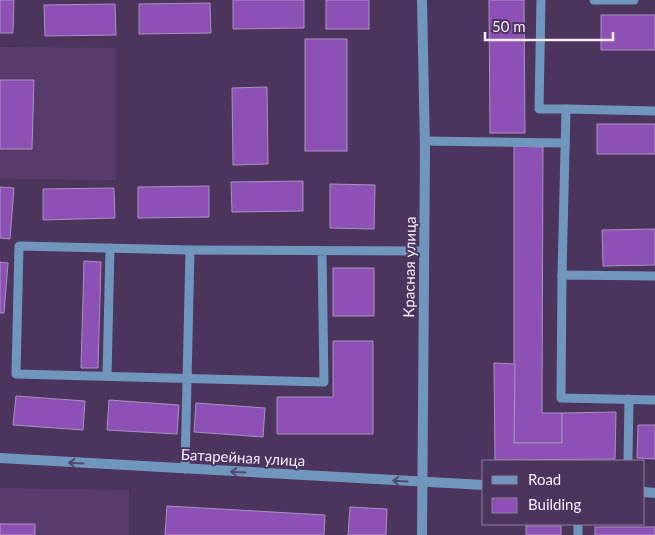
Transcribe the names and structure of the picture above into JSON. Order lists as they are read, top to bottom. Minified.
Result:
{"streets":{"street":["Красная улица","Батарейная улица"]},"crossings":[["Красная улица","Батарейная улица"]],"one_way":["Батарейная улица"],"legend":["Road","Building"],"scale_bar":"50 m"}
